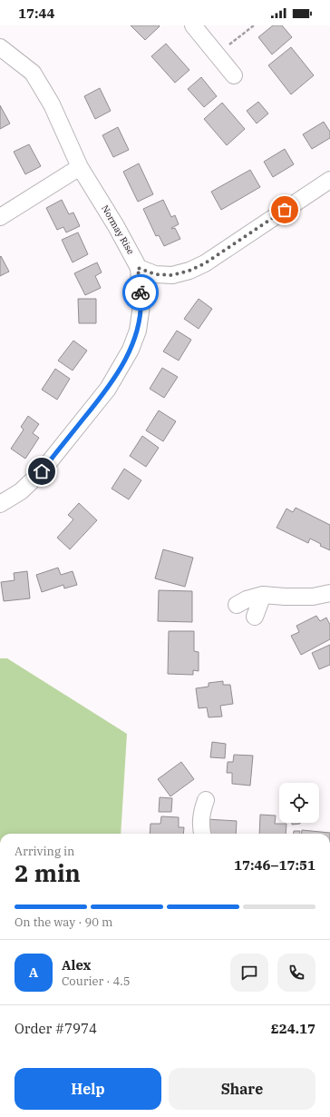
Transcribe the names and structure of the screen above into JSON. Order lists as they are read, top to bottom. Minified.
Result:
{"streets":{"street":["Normay Rise"]},"page":{"status":"17:44","heading":["2 min","Arriving in","17:46–17:51"],"panel":["Alex","Courier · 4.5","Order #7974","£24.17"],"bar":"On the way · 90 m","round":"A","buttons":["Help","Share"]}}
